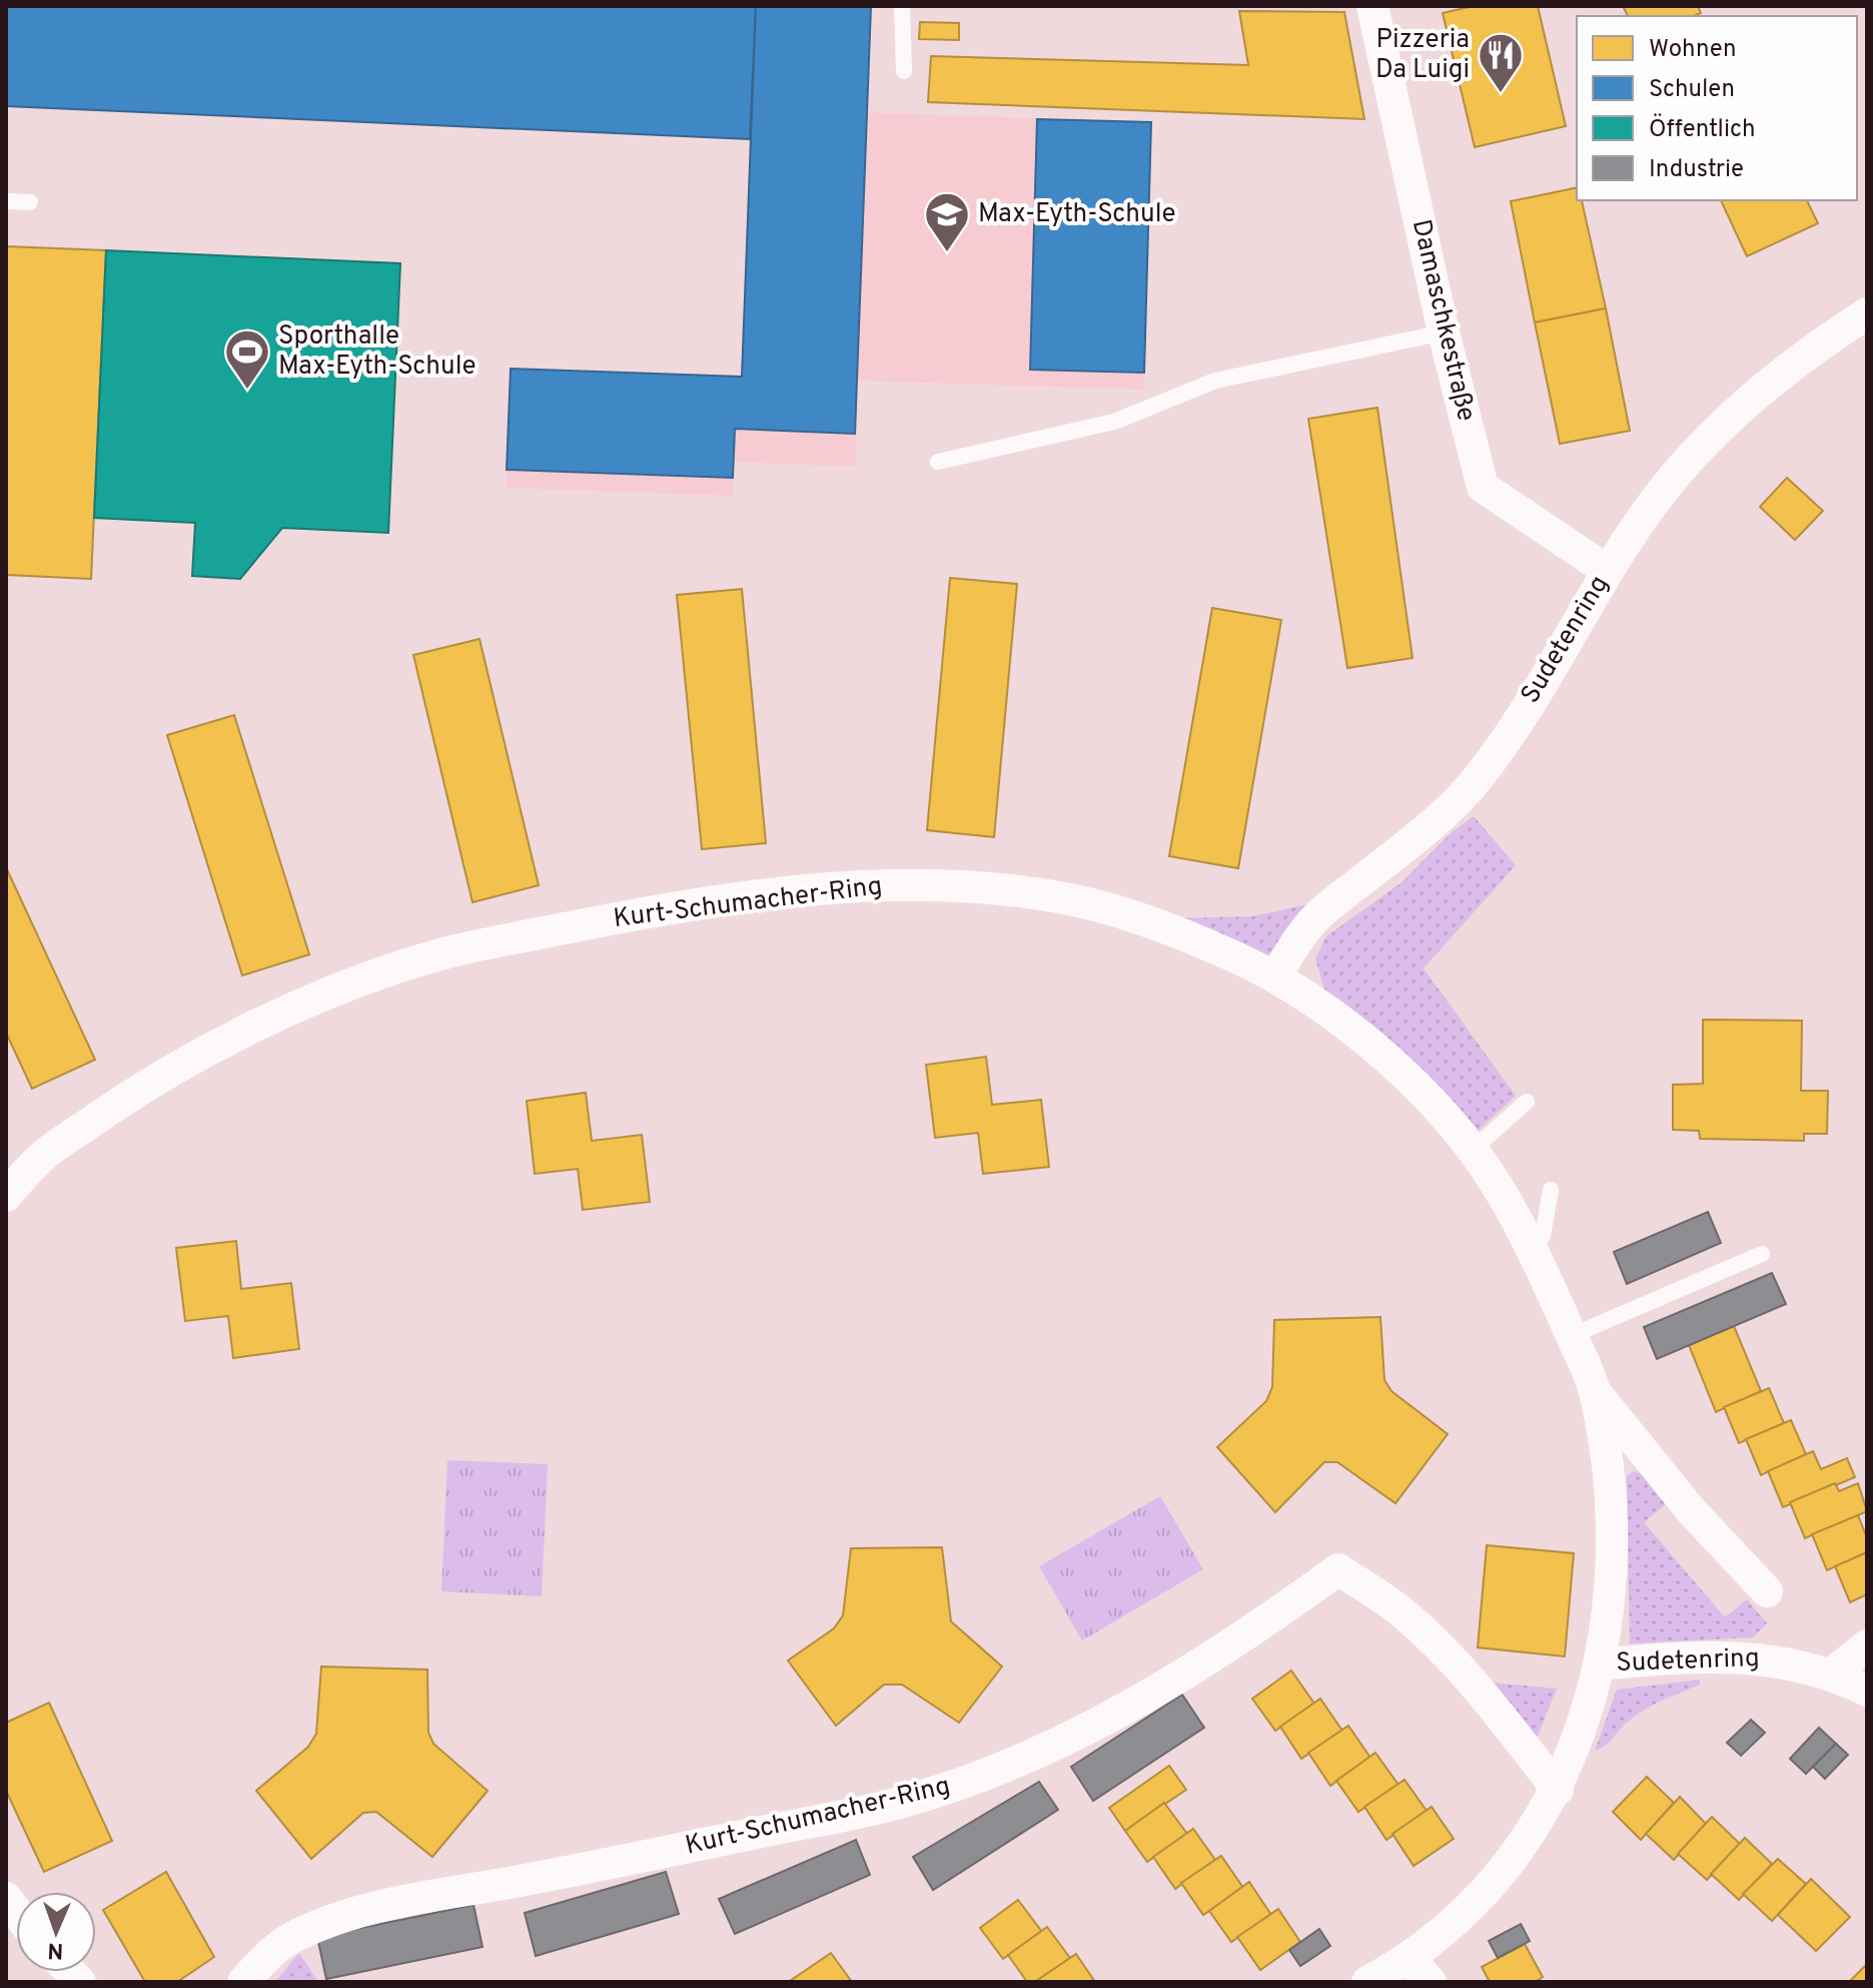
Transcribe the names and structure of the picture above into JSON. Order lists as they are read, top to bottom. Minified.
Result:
{"streets":{"street":["Damaschkestraße","Sudetenring","Kurt-Schumacher-Ring"]},"crossings":[["Damaschkestraße","Sudetenring"],["Sudetenring","Kurt-Schumacher-Ring"]],"places":{"restaurant":["Pizzeria Da Luigi"],"school or university":["Max-Eyth-Schule"],"sports":["Sporthalle Max-Eyth-Schule"]},"legend":["Wohnen","Schulen","Öffentlich","Industrie"],"north":"bottom"}
